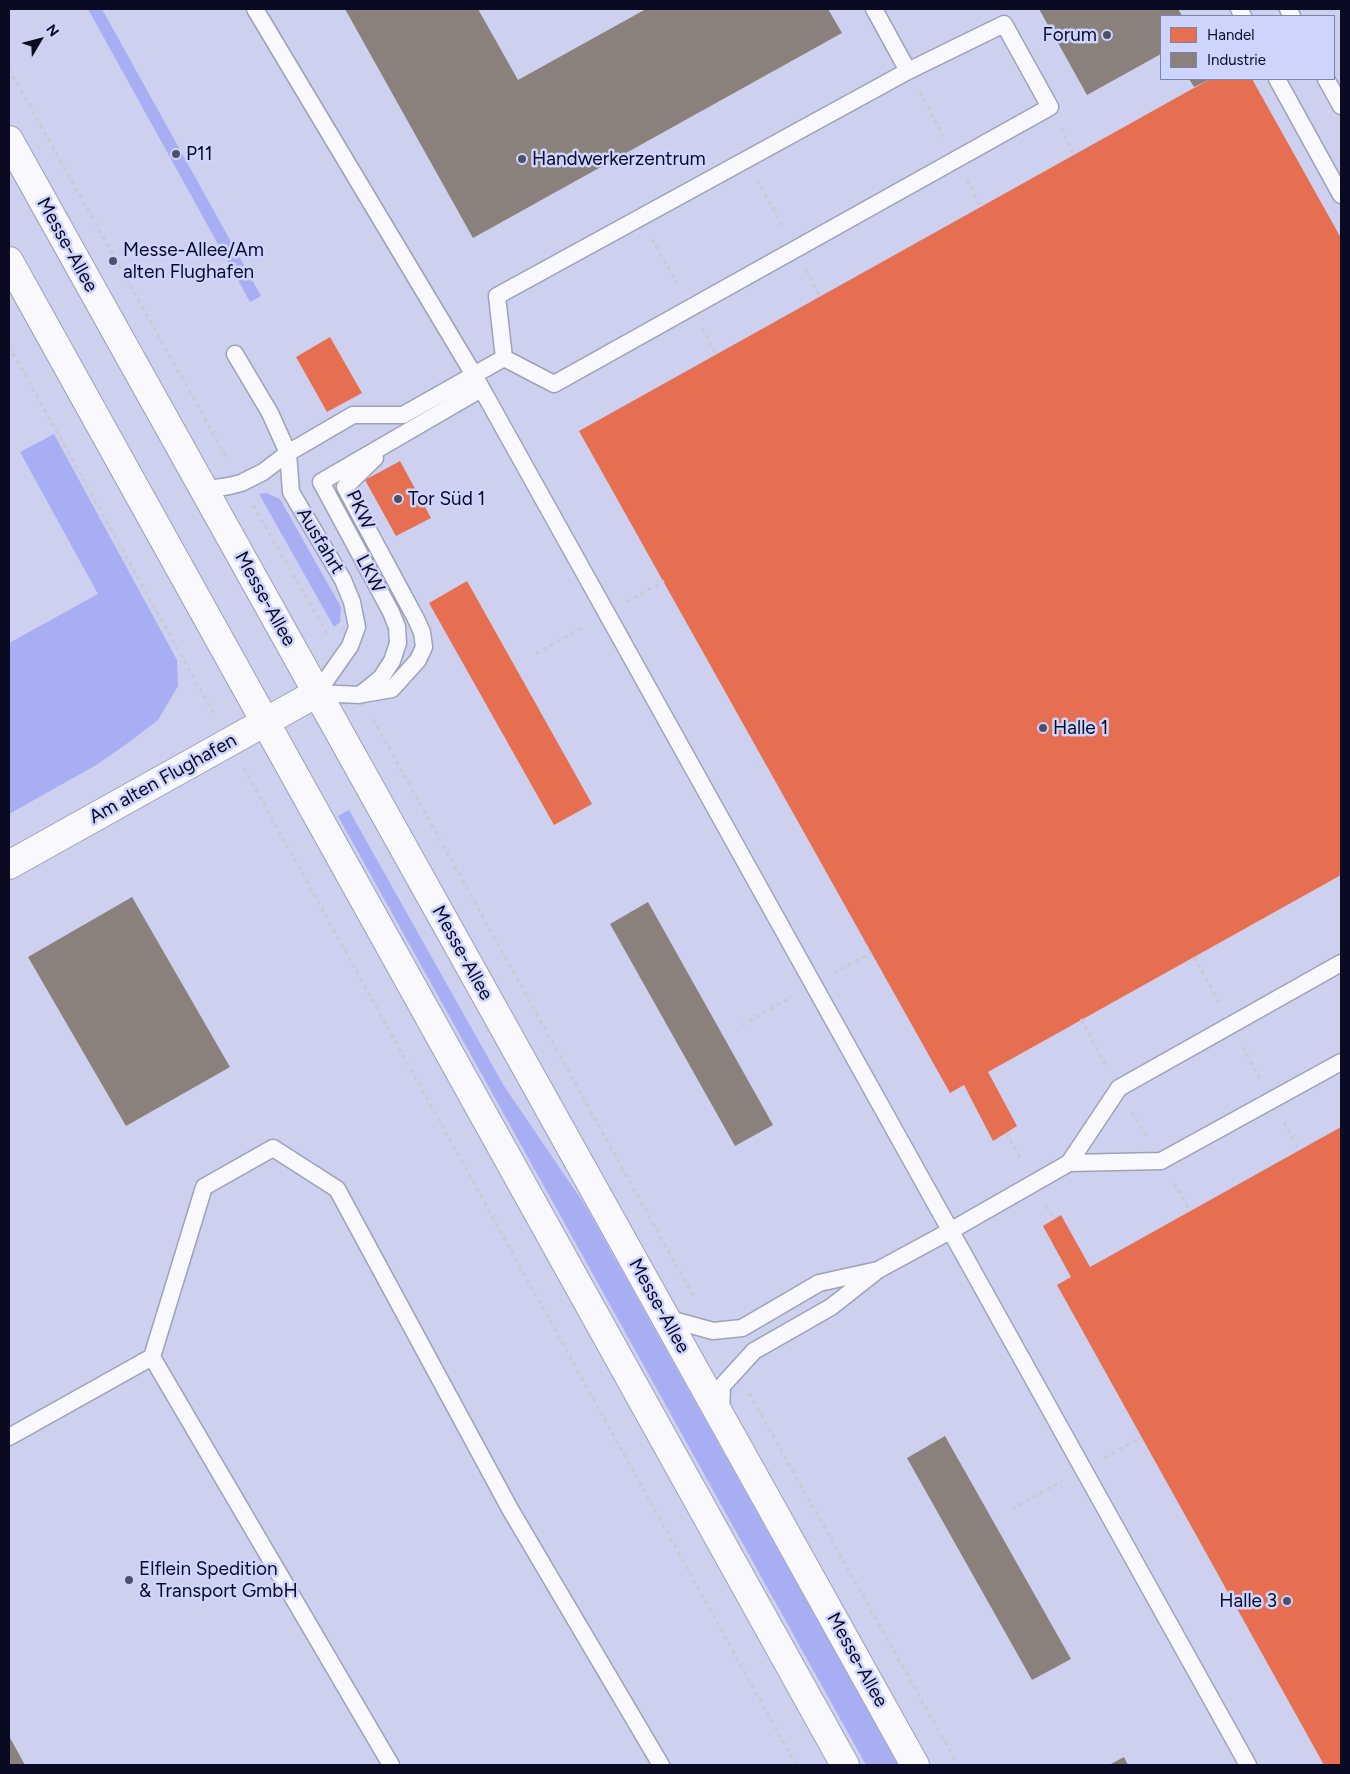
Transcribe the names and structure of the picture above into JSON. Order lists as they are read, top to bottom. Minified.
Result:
{"streets":{"main road":["Messe-Allee","Am alten Flughafen"],"lane":["PKW","Ausfahrt","LKW"]},"crossings":[["Messe-Allee","Ausfahrt"],["Messe-Allee","Am alten Flughafen"],["PKW","LKW"],["Ausfahrt","Am alten Flughafen"]],"places":["Forum","P11","Handwerkerzentrum","Messe-Allee/Am alten Flughafen","Tor Süd 1","Halle 1","Elflein Spedition & Transport GmbH","Halle 3"],"legend":["Handel","Industrie"],"north":"top right"}
